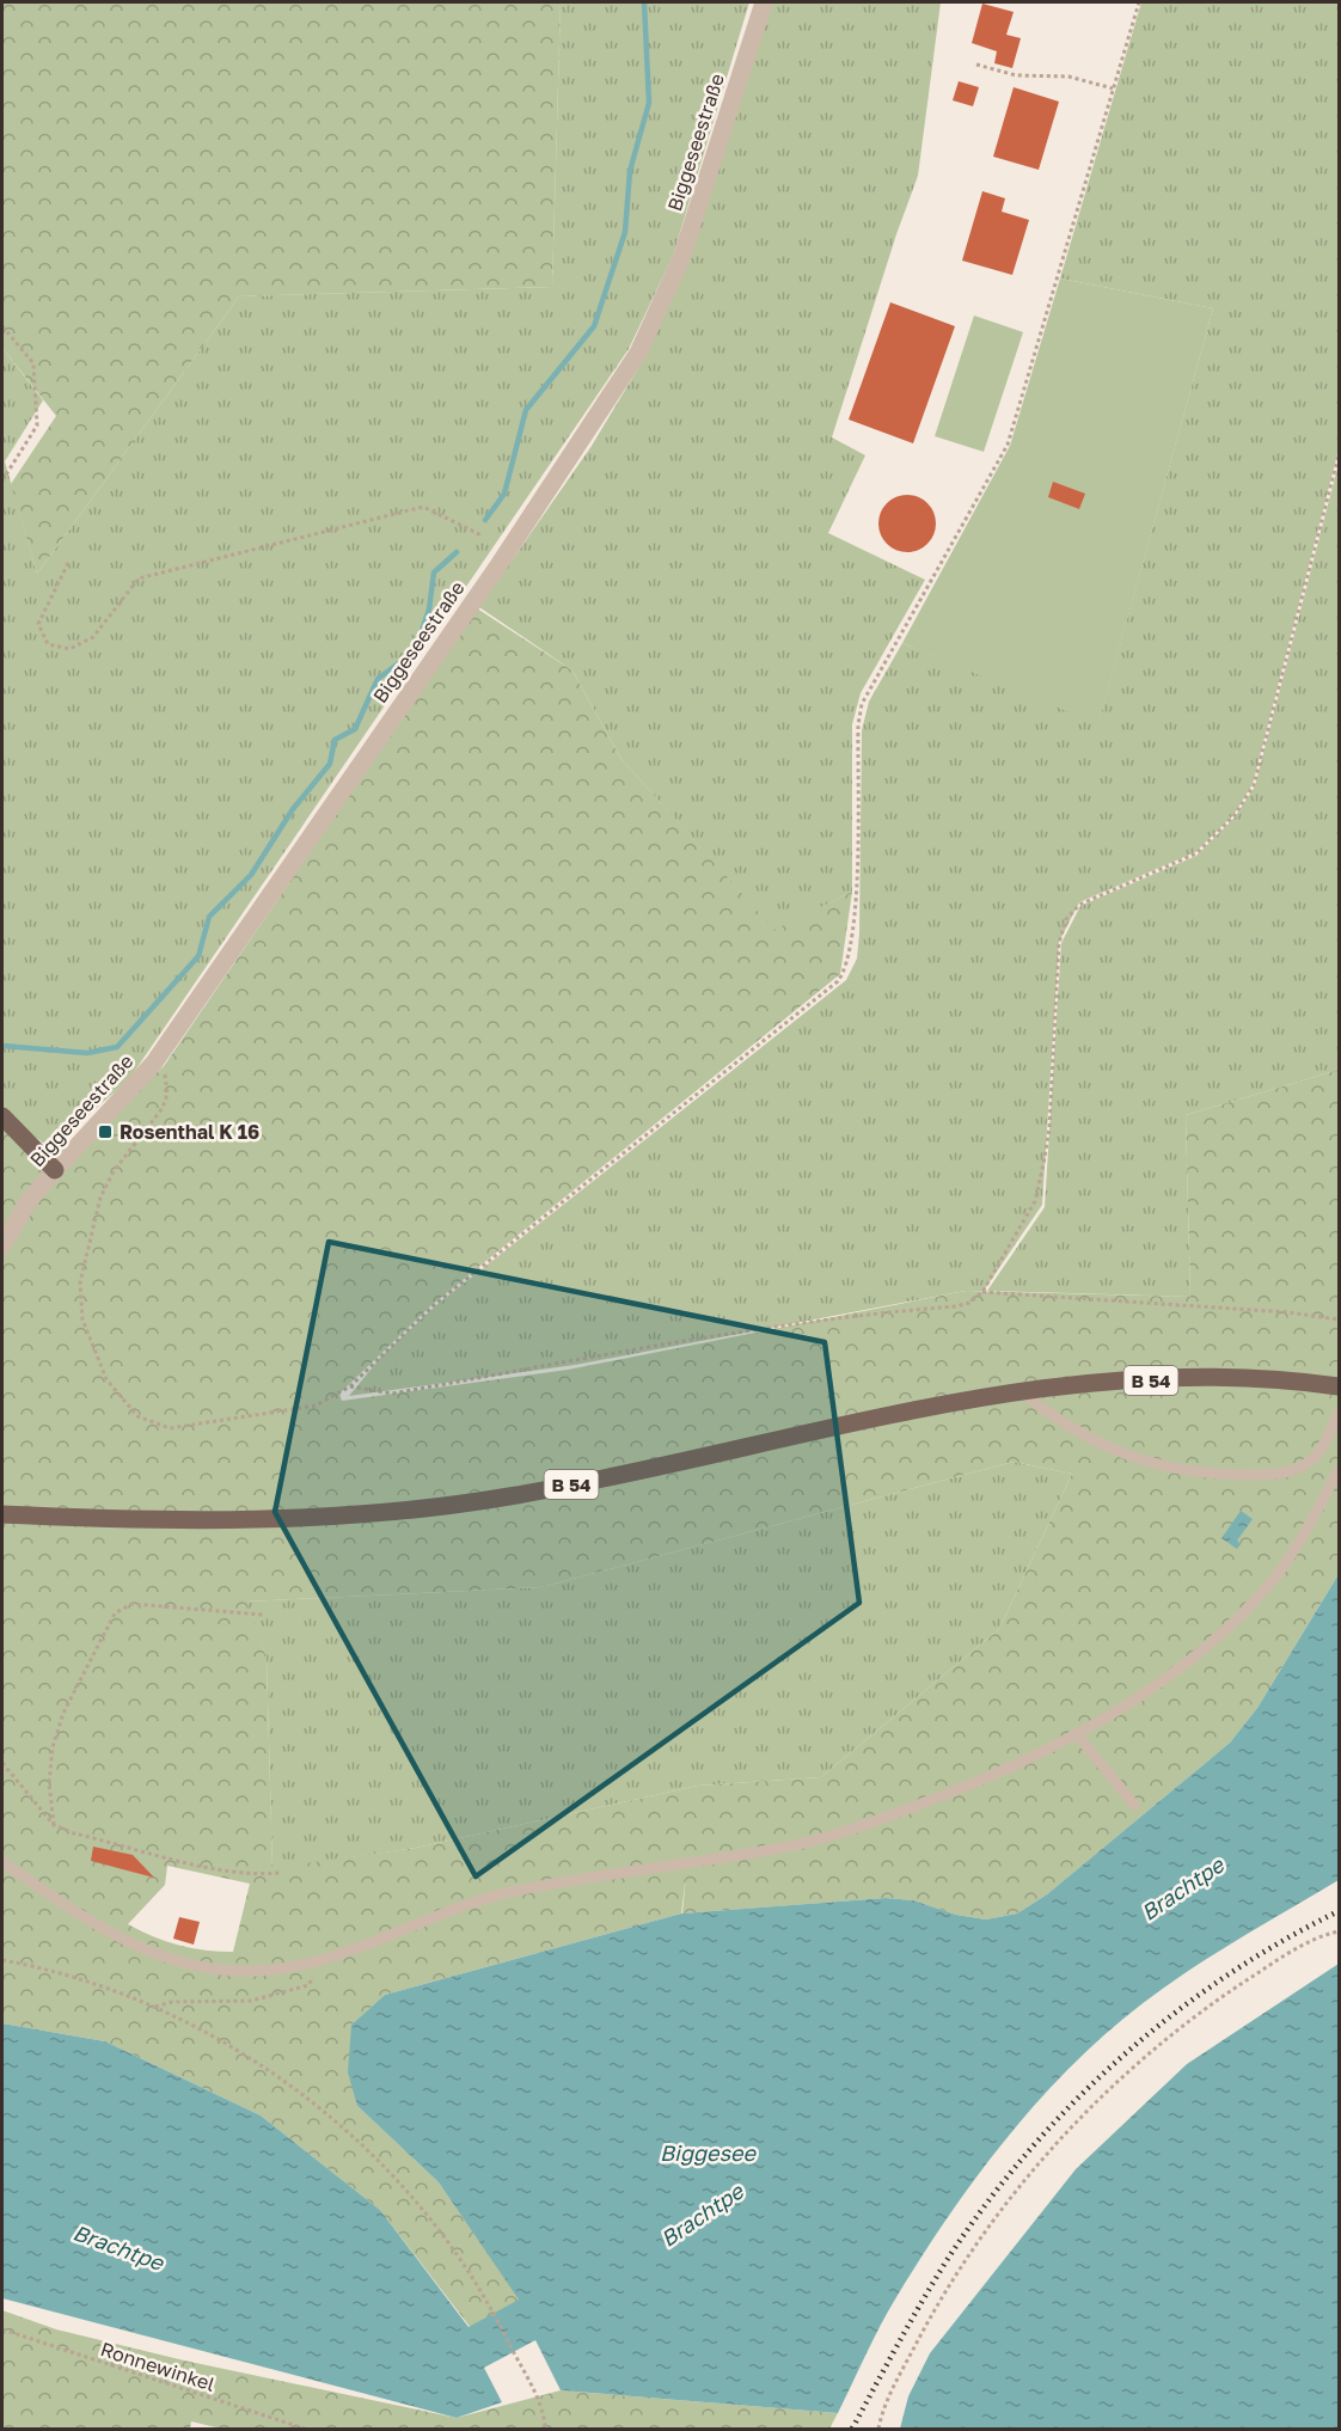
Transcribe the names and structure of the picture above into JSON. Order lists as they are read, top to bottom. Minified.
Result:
{"streets":{"main road":["B 54"],"street":["Biggeseestraße"],"path":["Ronnewinkel"]},"water":["Brachtpe","Biggesee"],"places":{"transit":["Rosenthal K 16"]}}
